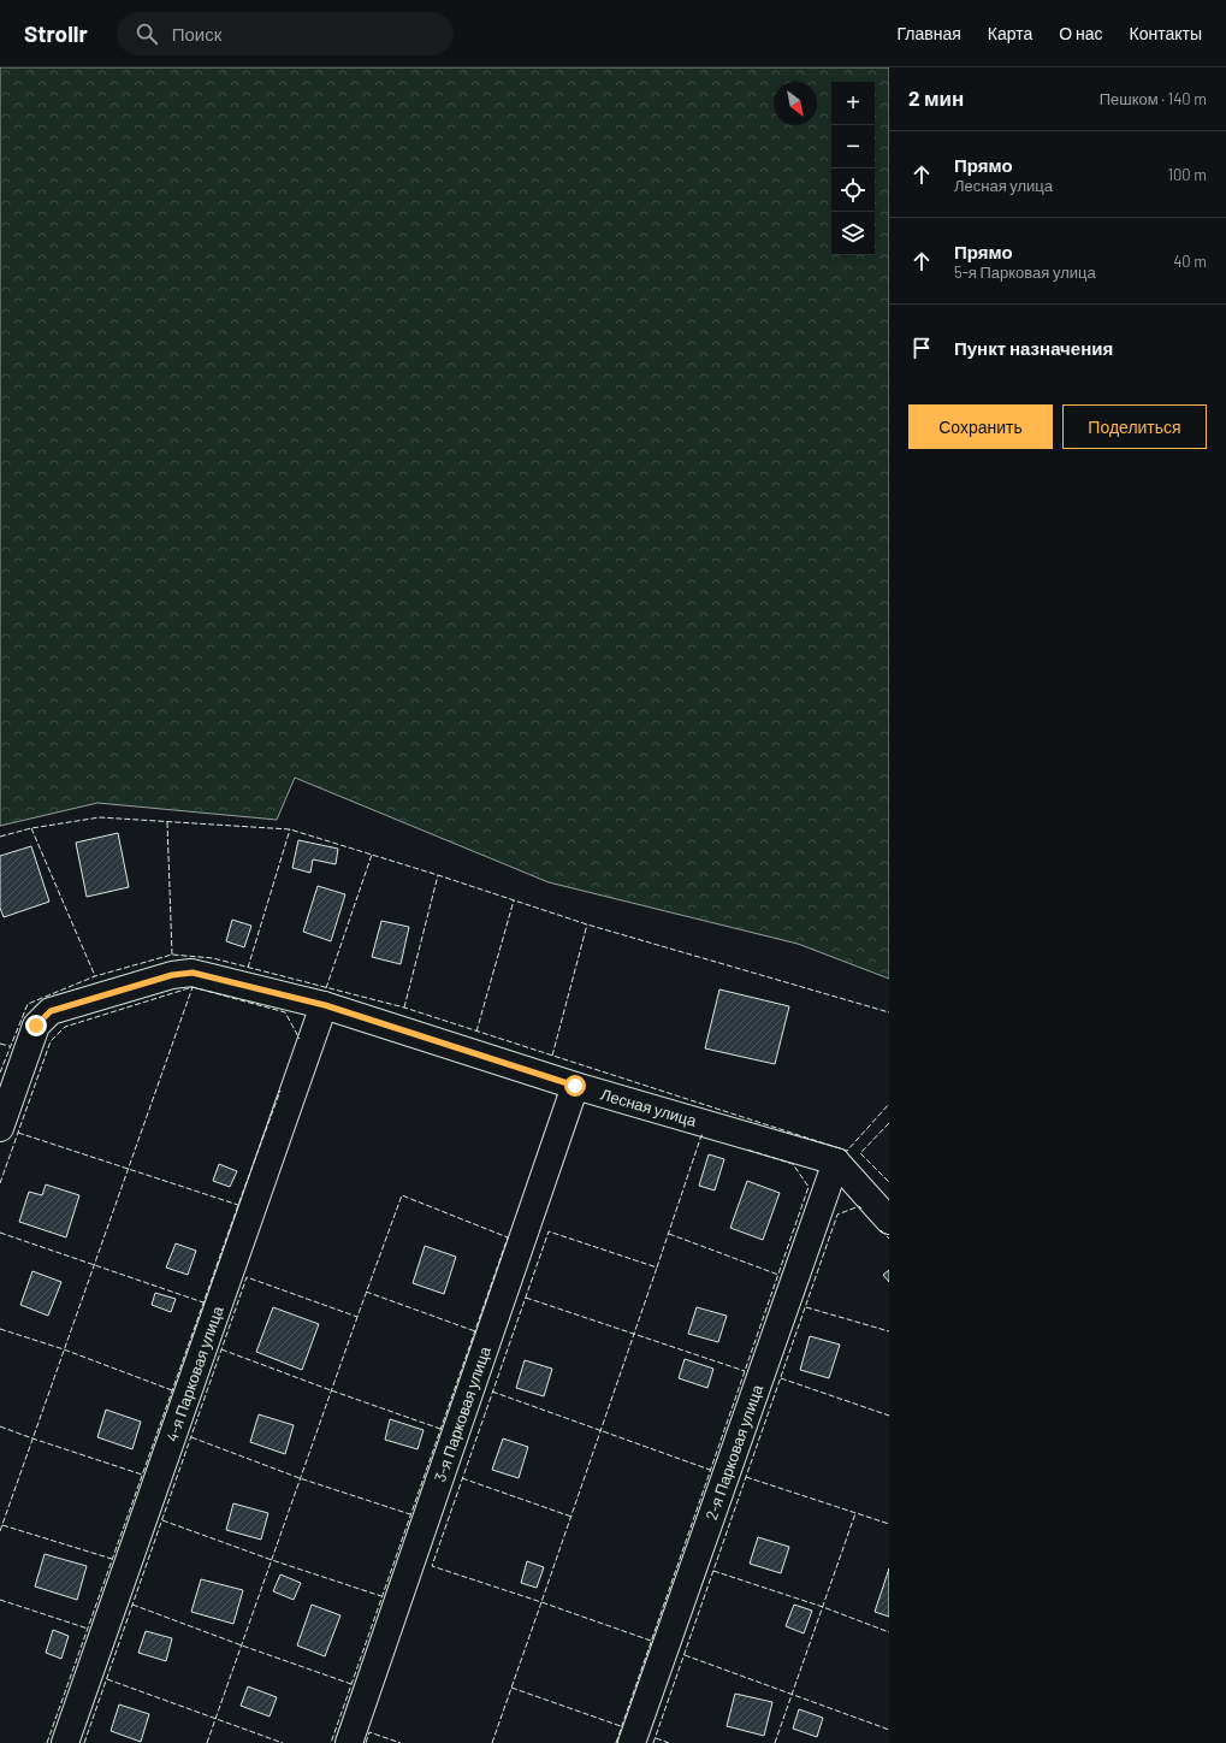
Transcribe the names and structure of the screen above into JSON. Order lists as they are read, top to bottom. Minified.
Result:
{"streets":{"street":["Лесная улица","4-я Парковая улица","3-я Парковая улица","2-я Парковая улица"]},"crossings":[["Лесная улица","4-я Парковая улица"],["Лесная улица","3-я Парковая улица"],["Лесная улица","2-я Парковая улица"]],"north":"bottom right","page":{"header":"Strollr","search":"Поиск","nav":["Главная","Карта","О нас","Контакты"],"heading":["2 мин","Пешком · 140 m"],"map_buttons":["+","−"],"list":[["Прямо","Лесная улица","100 m"],["Прямо","5-я Парковая улица","40 m"],"Пункт назначения"],"buttons":["Сохранить","Поделиться"]}}
